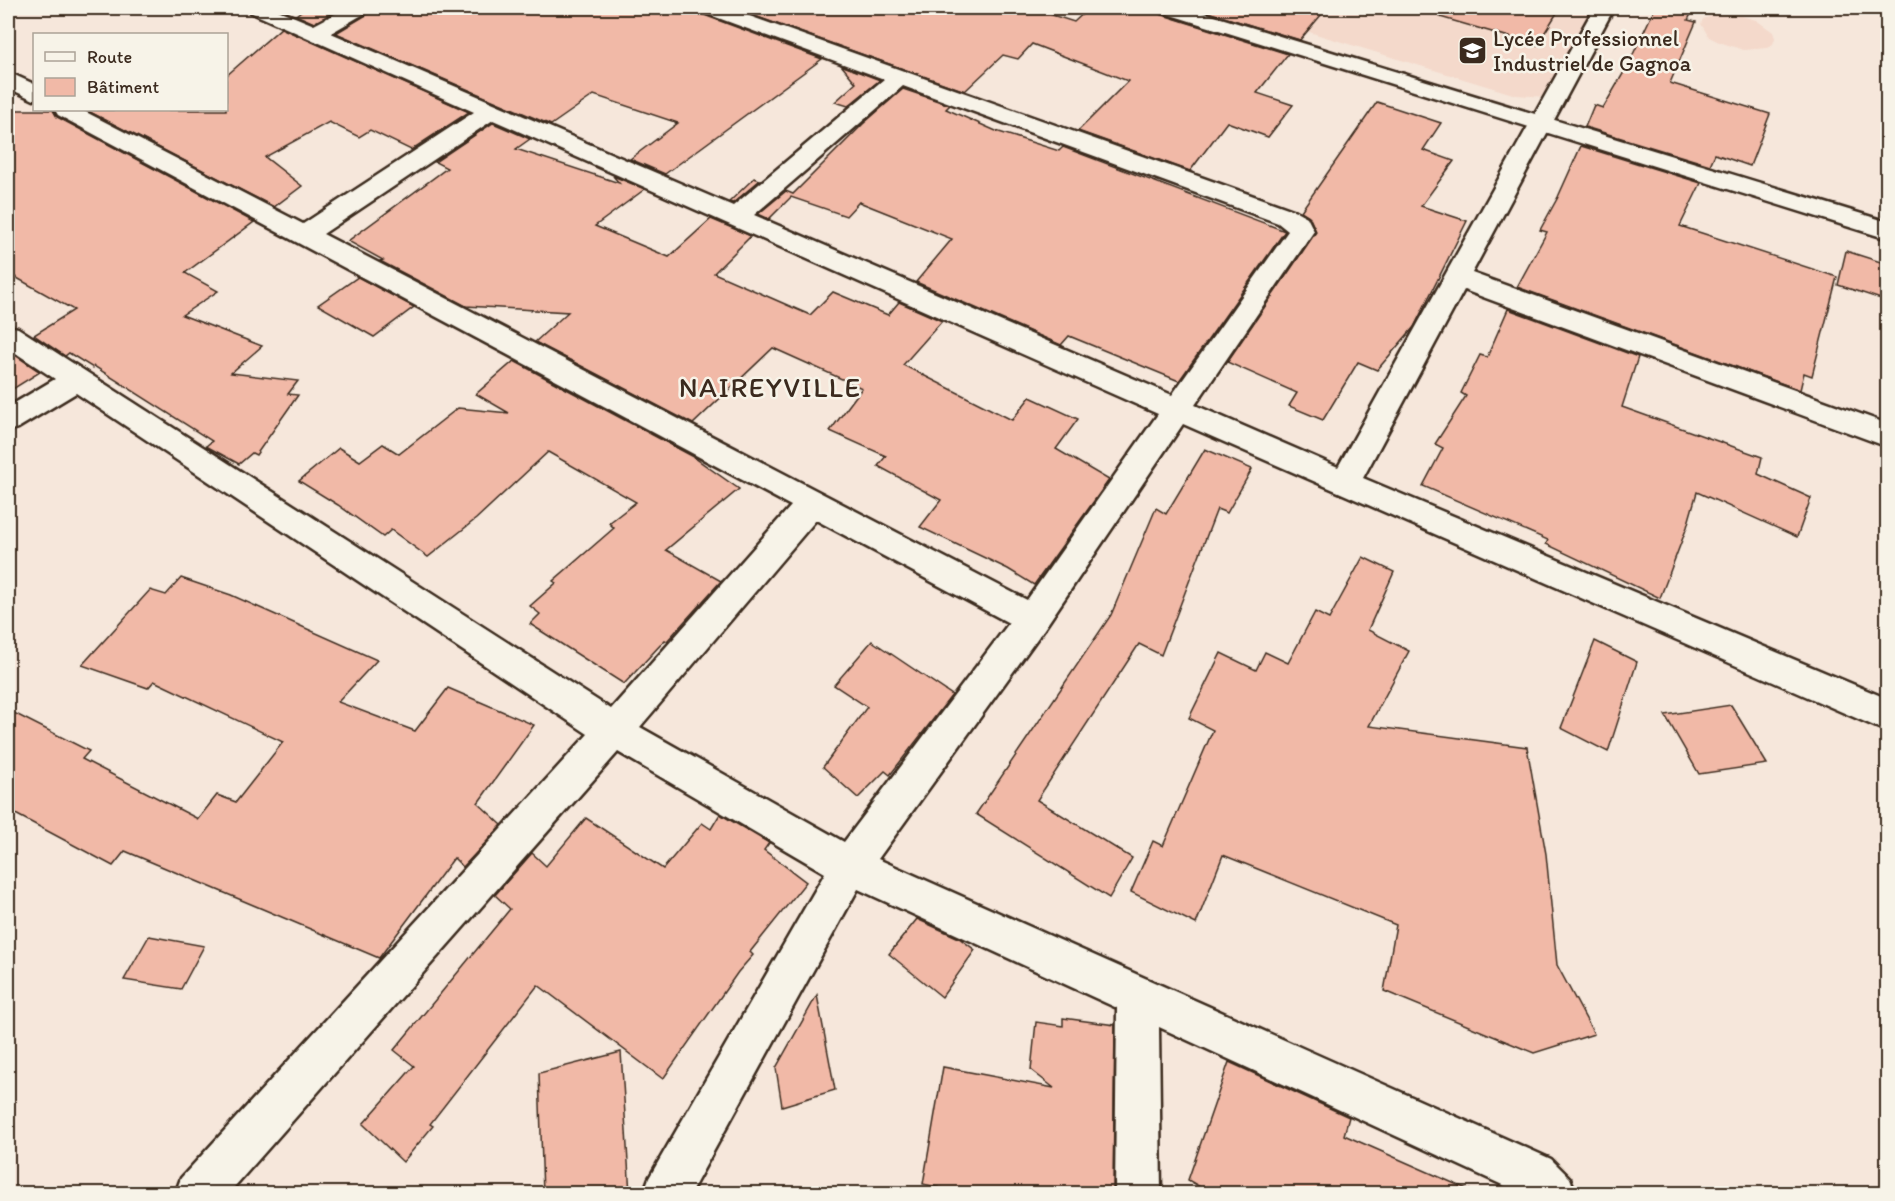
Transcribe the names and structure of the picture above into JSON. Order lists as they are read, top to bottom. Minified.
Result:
{"districts":["NAIREYVILLE"],"places":{"school or university":["Lycée Professionnel Industriel de Gagnoa"]},"legend":["Route","Bâtiment"]}
